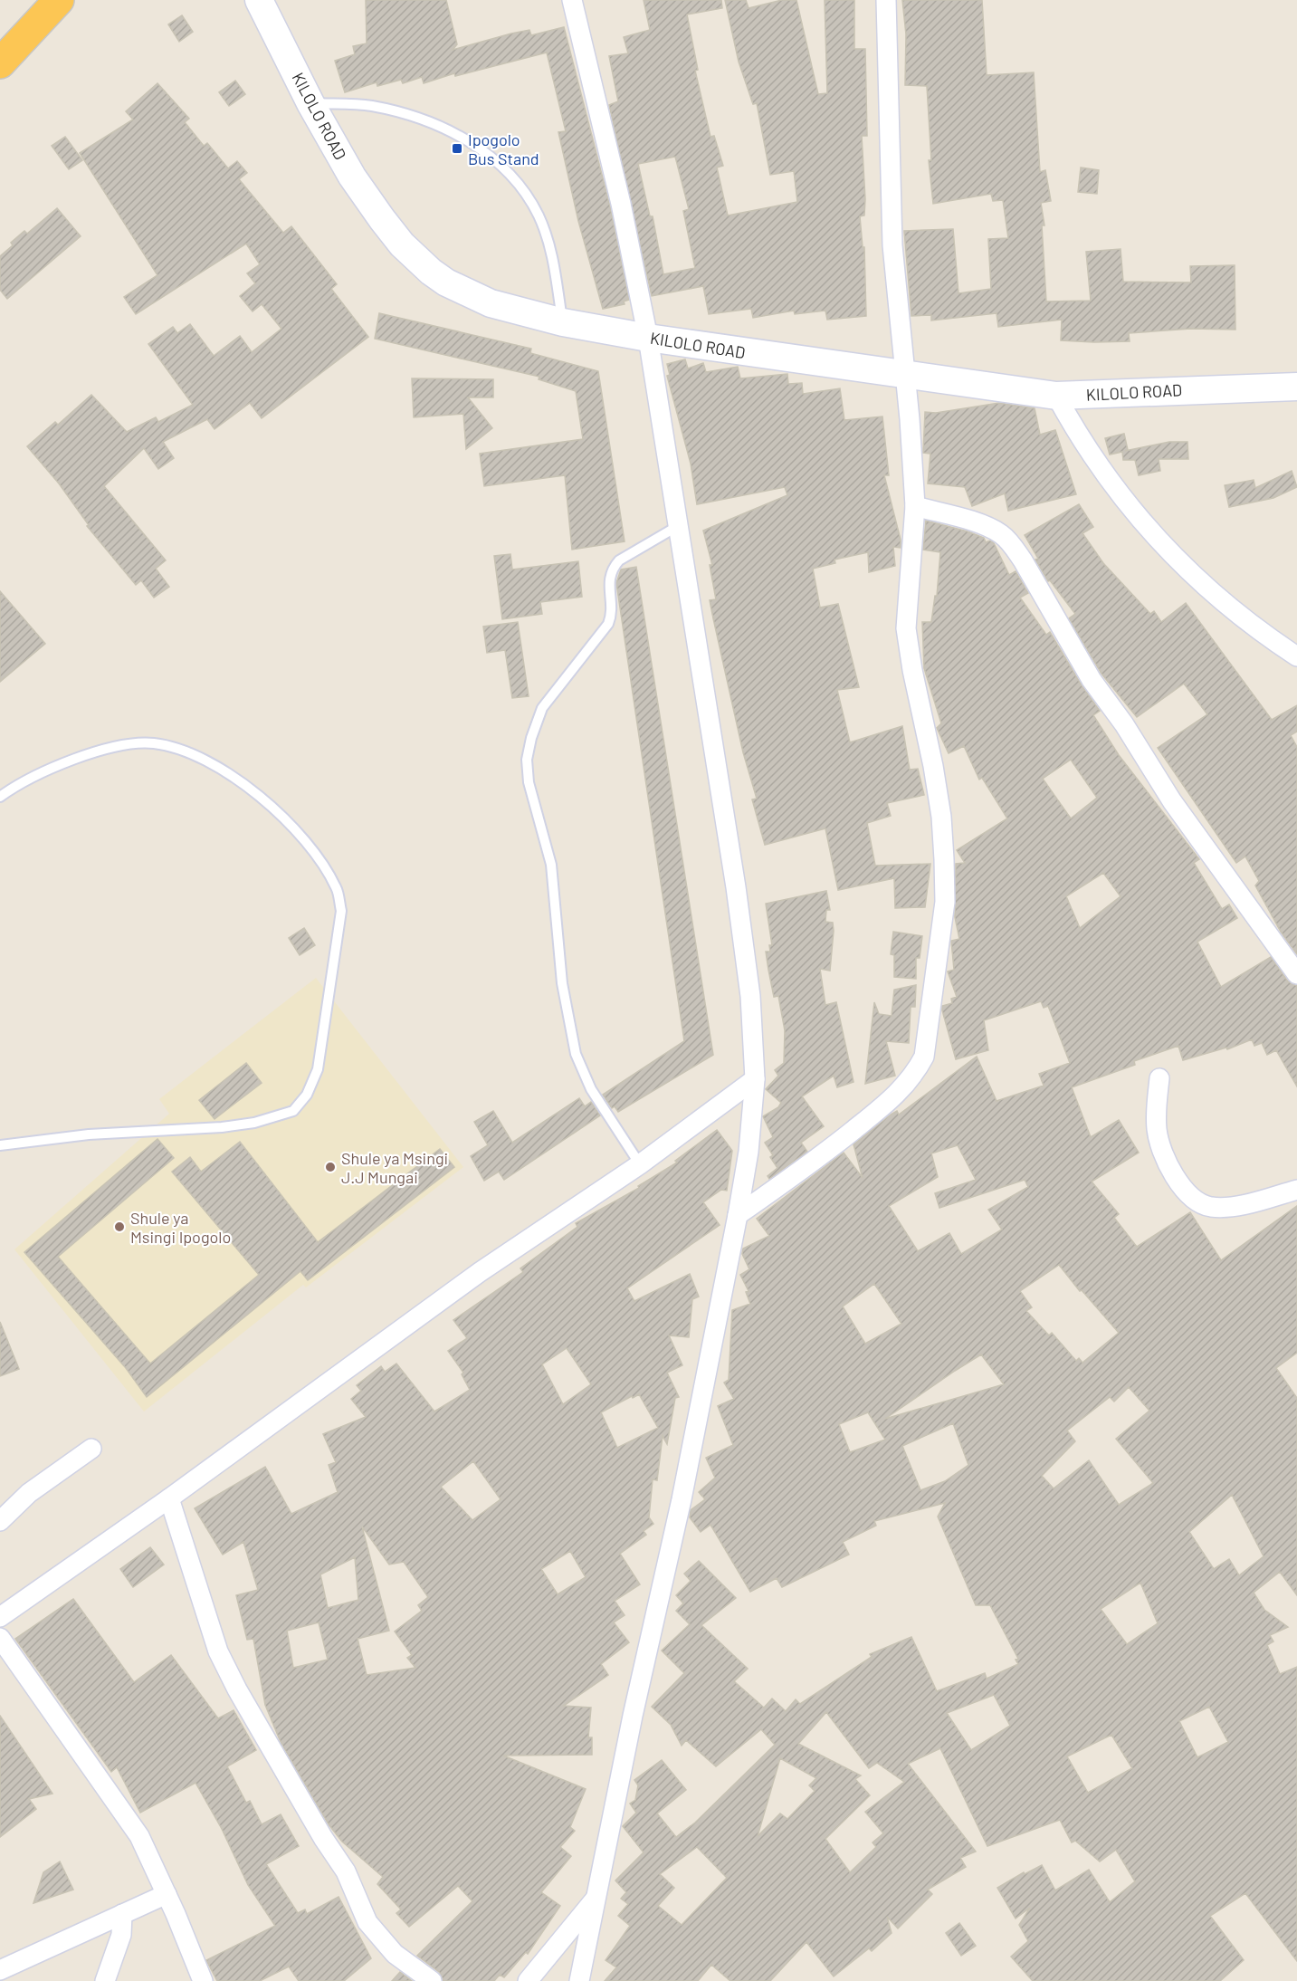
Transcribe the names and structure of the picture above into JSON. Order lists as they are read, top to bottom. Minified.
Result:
{"streets":{"main road":["KILOLO ROAD"]},"places":{"transit":["Ipogolo Bus Stand"],"other":["Shule ya Msingi J.J Mungai","Shule ya Msingi Ipogolo"]}}
